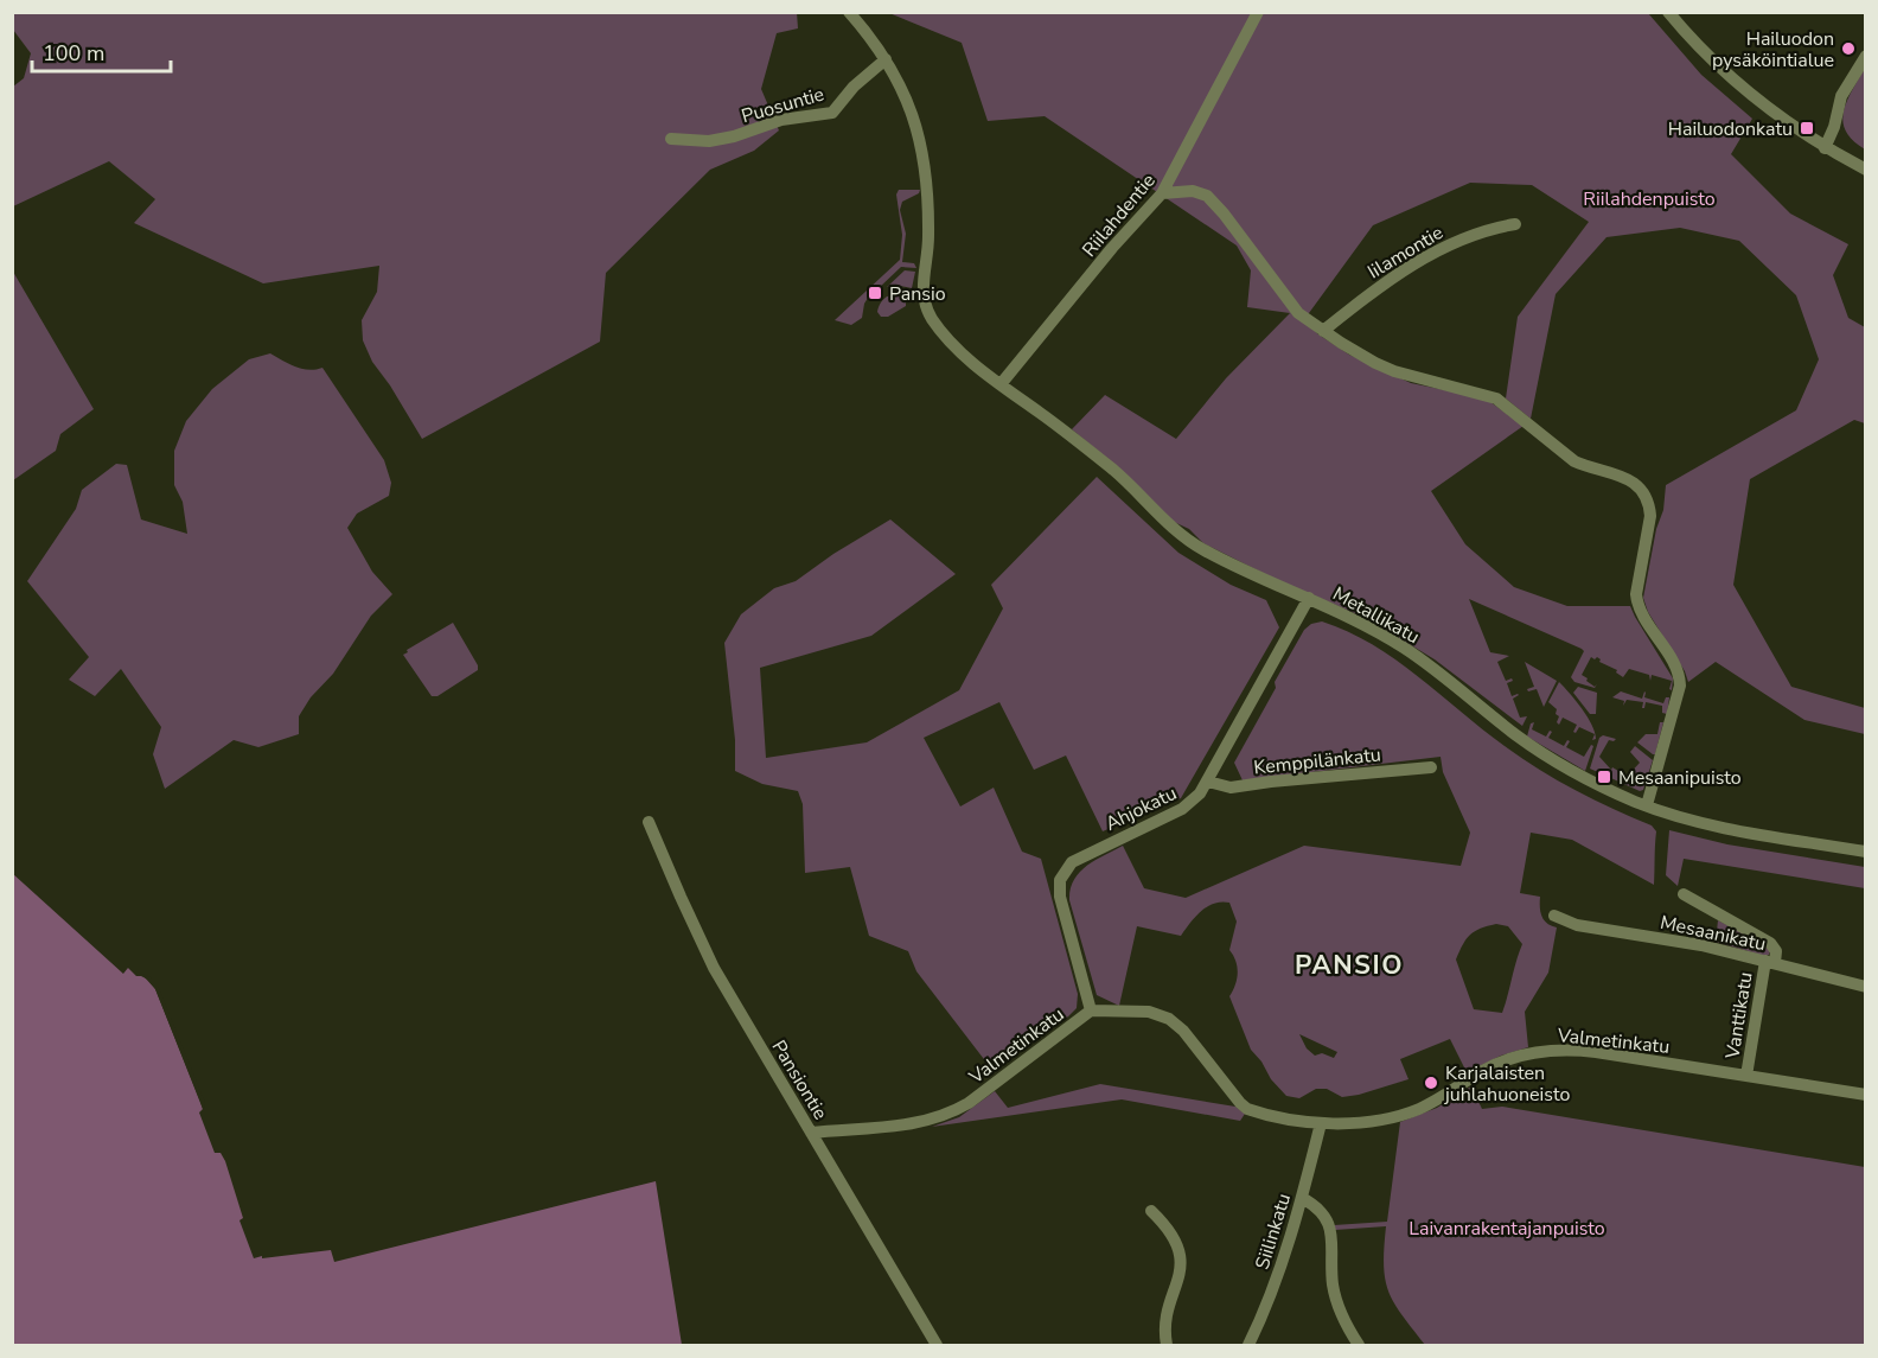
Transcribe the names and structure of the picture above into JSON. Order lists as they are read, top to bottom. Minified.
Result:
{"streets":{"street":["Puosuntie","Riilahdentie","Iilamontie","Metallikatu","Kemppilänkatu","Ahjokatu","Mesaanikatu","Vanttikatu","Valmetinkatu","Pansiontie","Siilinkatu"]},"crossings":[["Puosuntie","Metallikatu"],["Riilahdentie","Metallikatu"],["Metallikatu","Ahjokatu"],["Kemppilänkatu","Ahjokatu"],["Ahjokatu","Valmetinkatu"],["Mesaanikatu","Vanttikatu"],["Vanttikatu","Valmetinkatu"],["Valmetinkatu","Pansiontie"],["Valmetinkatu","Siilinkatu"]],"districts":["PANSIO"],"parks":["Riilahdenpuisto","Laivanrakentajanpuisto"],"places":{"other":["Hailuodon pysäköintialue","Karjalaisten juhlahuoneisto"],"transit":["Hailuodonkatu","Pansio","Mesaanipuisto"]},"scale_bar":"100 m"}
